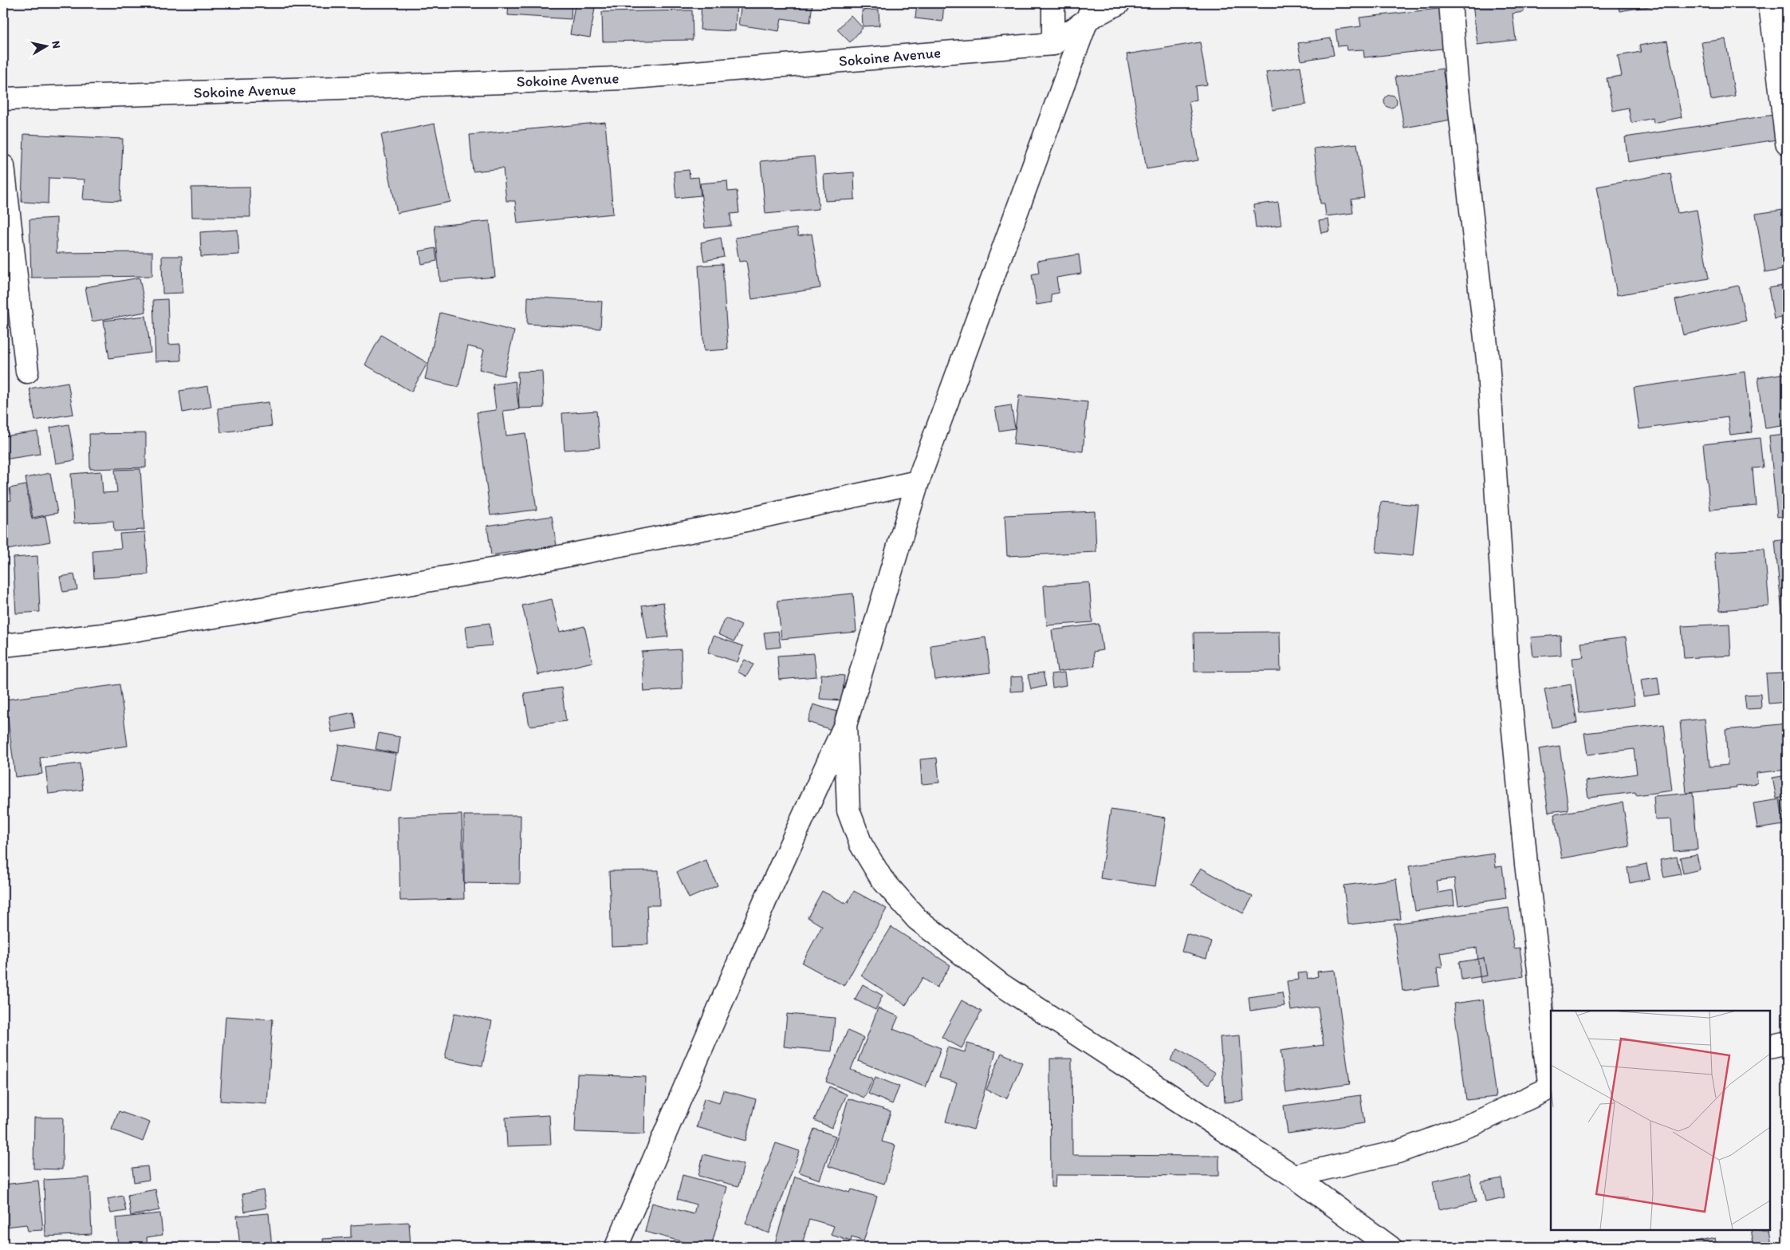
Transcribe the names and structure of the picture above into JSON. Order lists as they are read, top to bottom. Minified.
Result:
{"streets":{"street":["Sokoine Avenue"]},"north":"right"}
